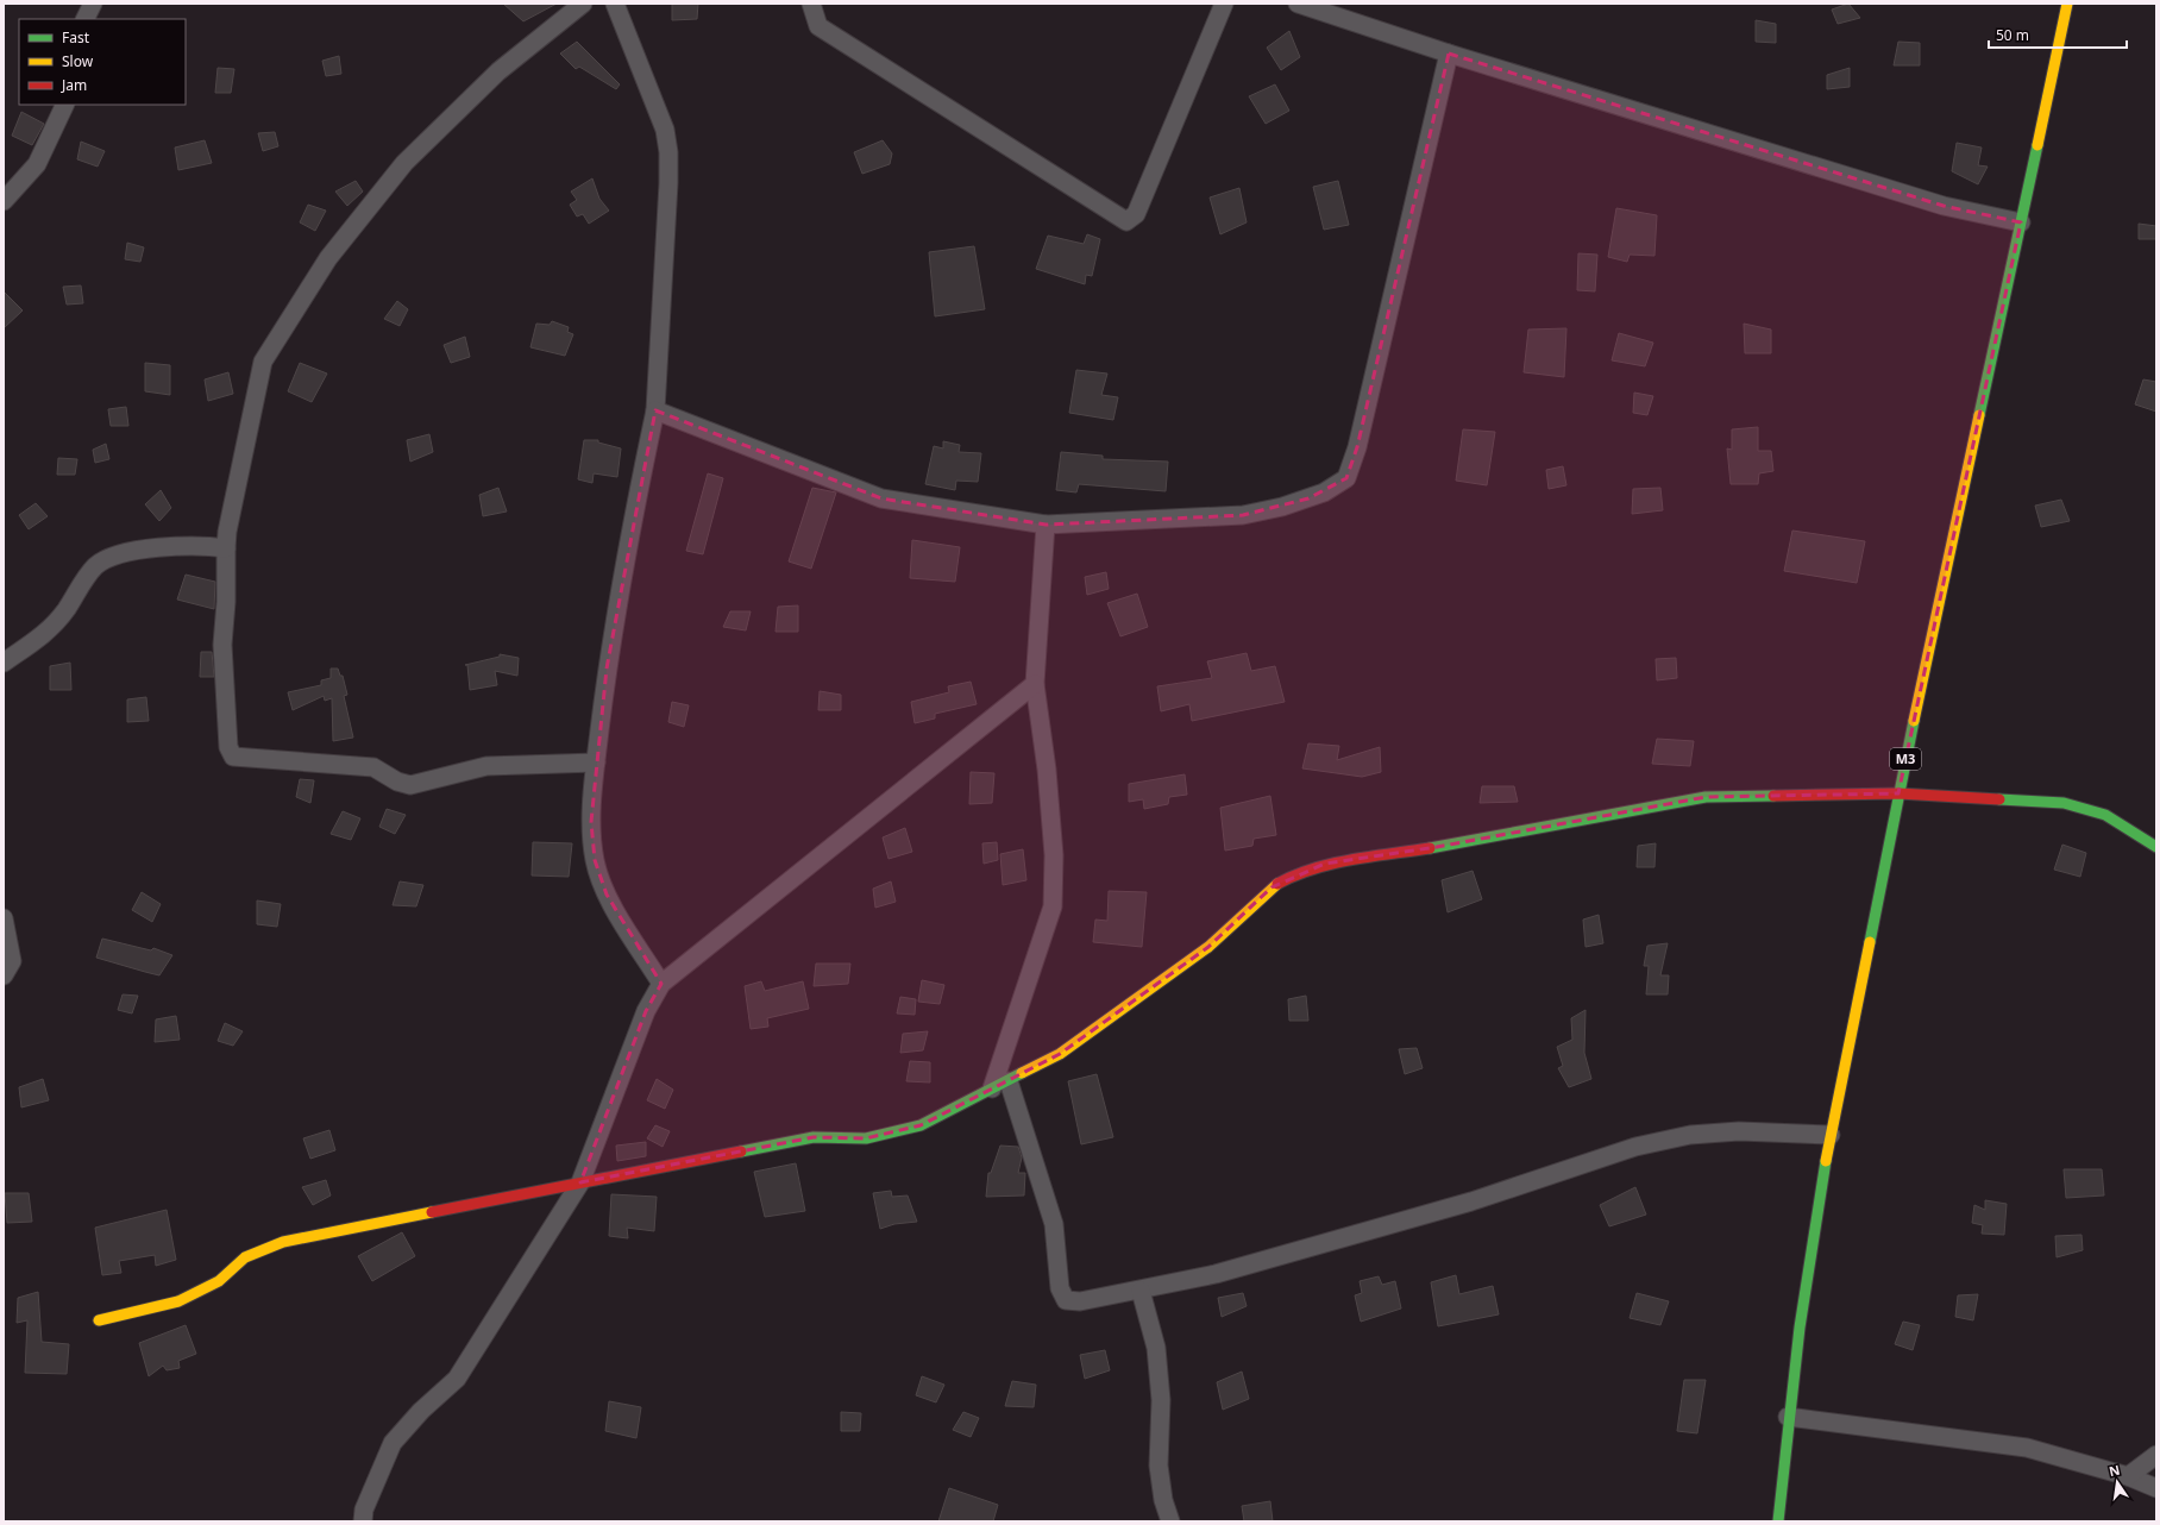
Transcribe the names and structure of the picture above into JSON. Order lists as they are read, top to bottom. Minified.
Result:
{"streets":{"street":["M3"]},"legend":["Fast","Slow","Jam"],"scale_bar":"50 m","north":"top"}
